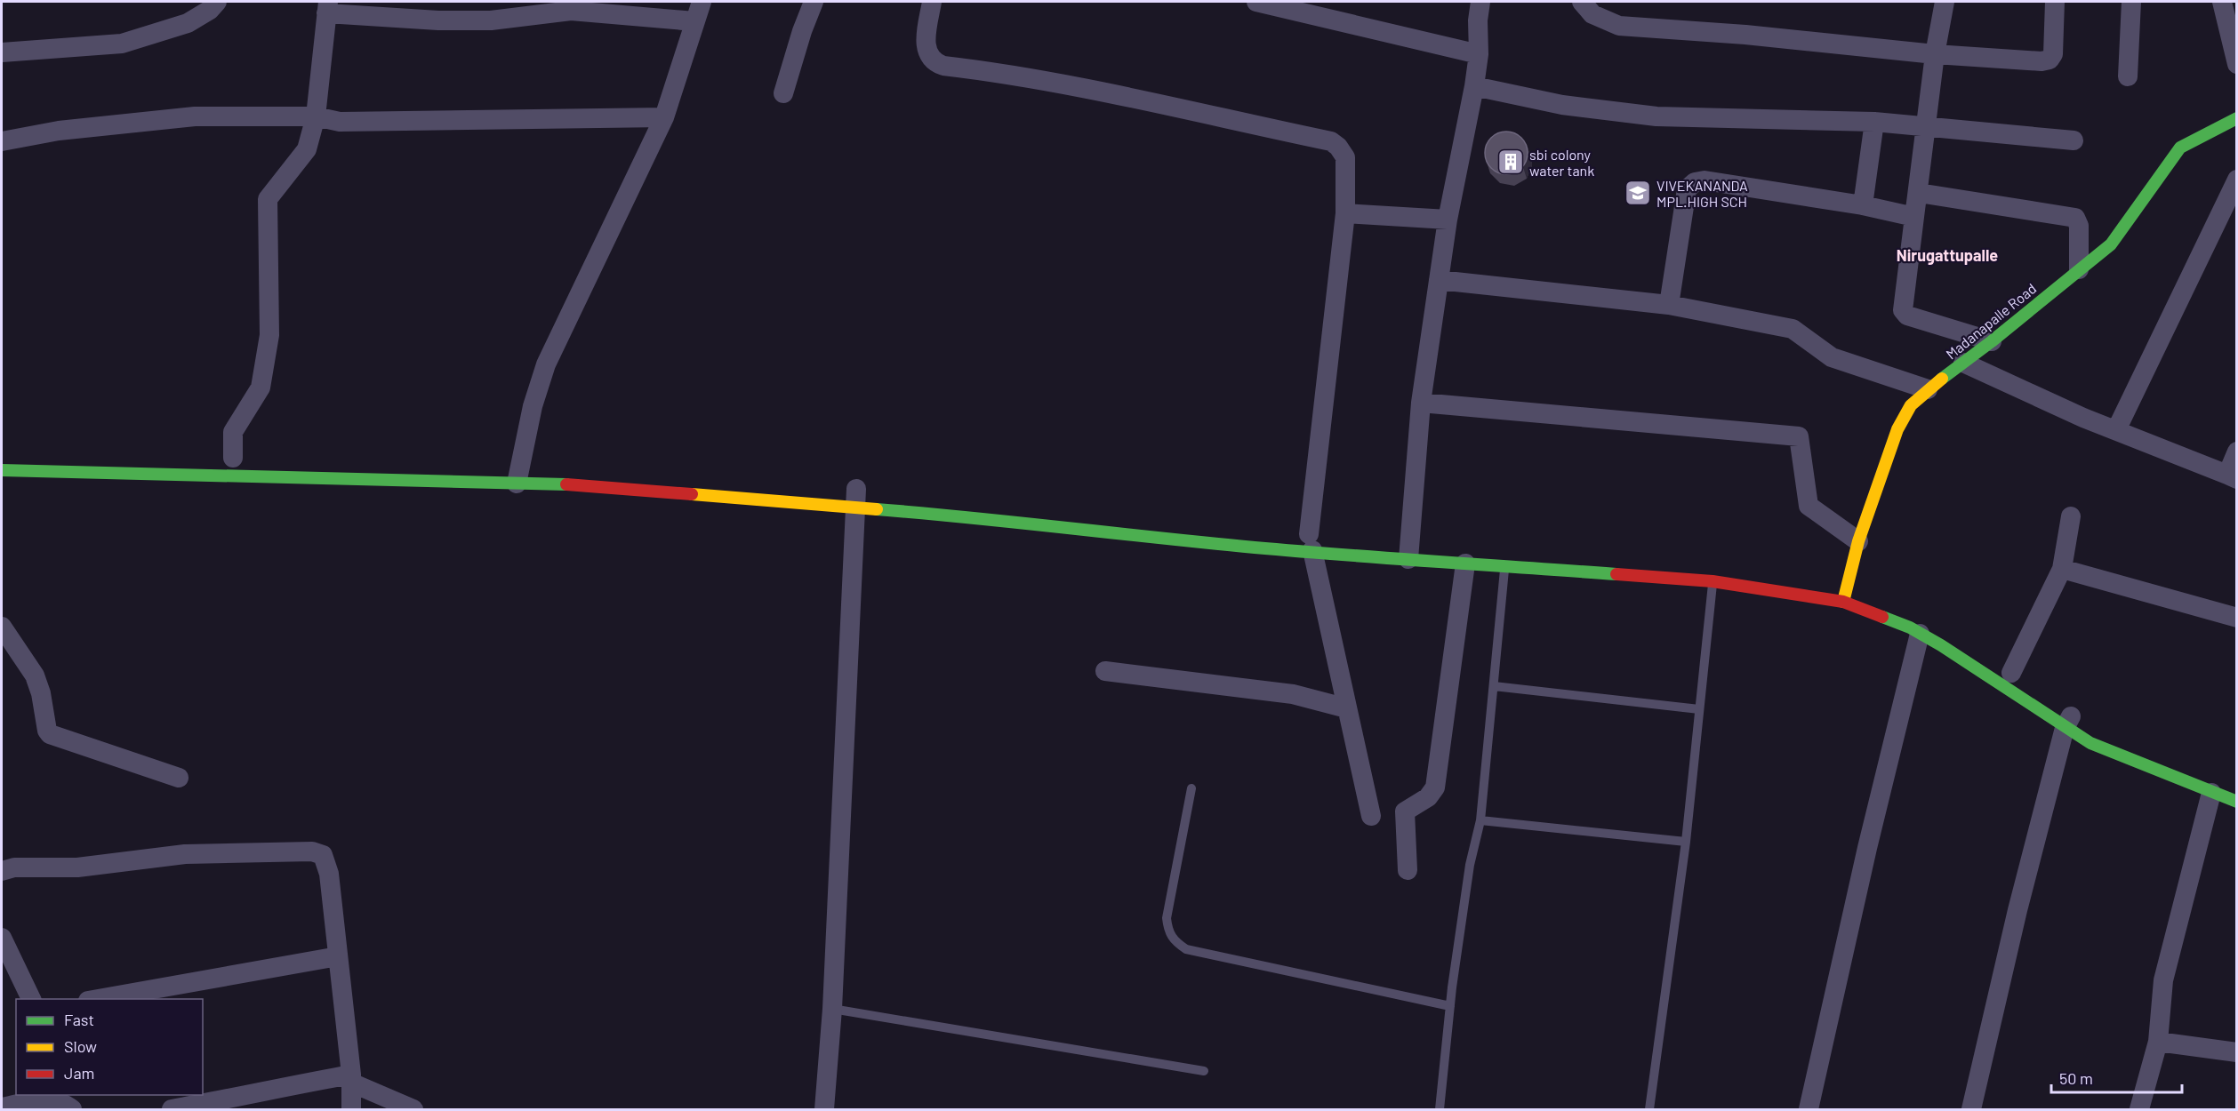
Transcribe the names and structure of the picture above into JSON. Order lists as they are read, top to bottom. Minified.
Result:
{"streets":{"main road":["Madanapalle Road"]},"districts":["Nirugattupalle"],"places":{"building":["sbi colony water tank"],"school or university":["VIVEKANANDA MPL.HIGH SCH"]},"legend":["Fast","Slow","Jam"],"scale_bar":"50 m"}
